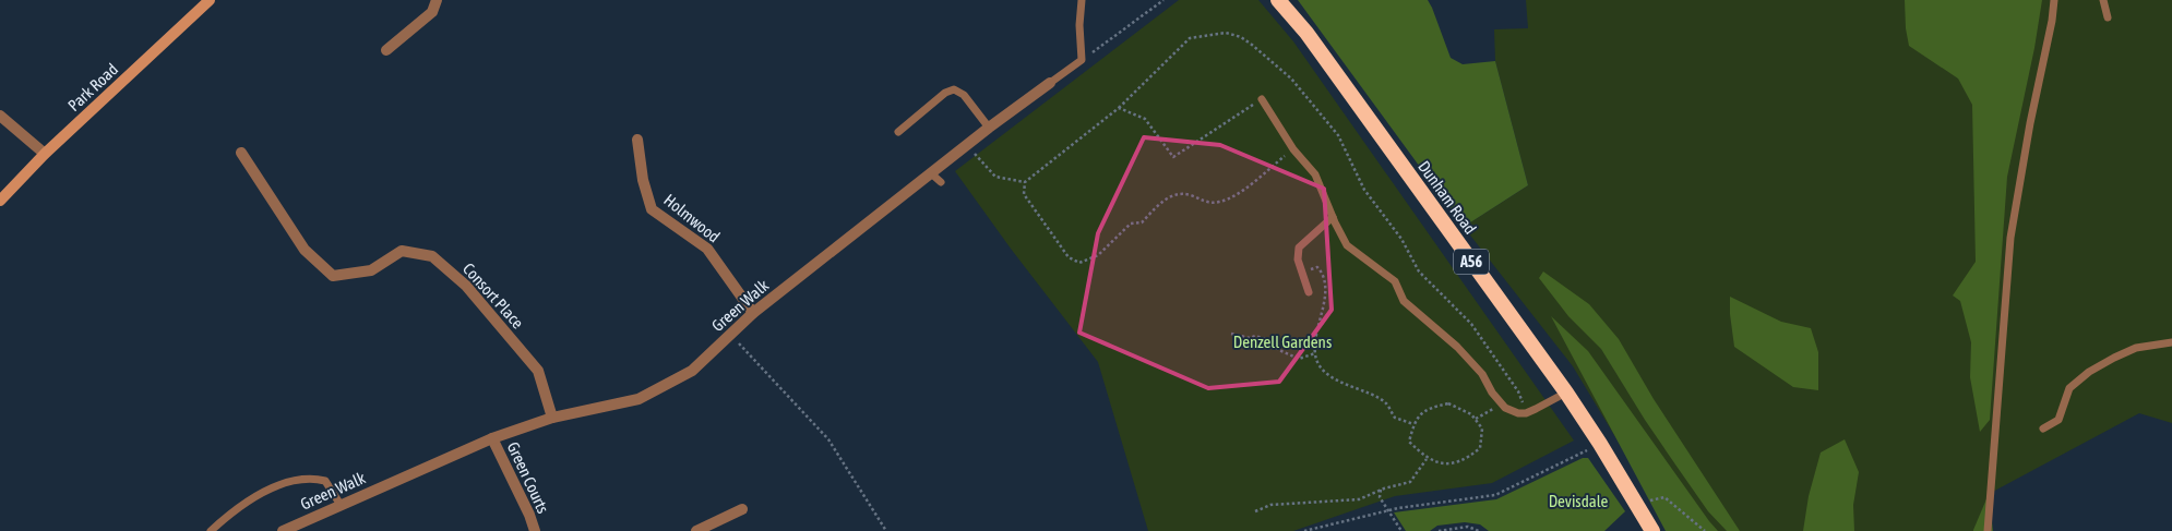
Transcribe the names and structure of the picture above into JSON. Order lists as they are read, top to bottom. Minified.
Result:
{"streets":{"highway":["Dunham Road","A56"],"main road":["Park Road"],"street":["Holmwood","Consort Place","Green Walk","Green Courts"]},"crossings":[["Holmwood","Green Walk"],["Consort Place","Green Walk"],["Green Walk","Green Courts"]],"parks":["Denzell Gardens","Devisdale"]}
